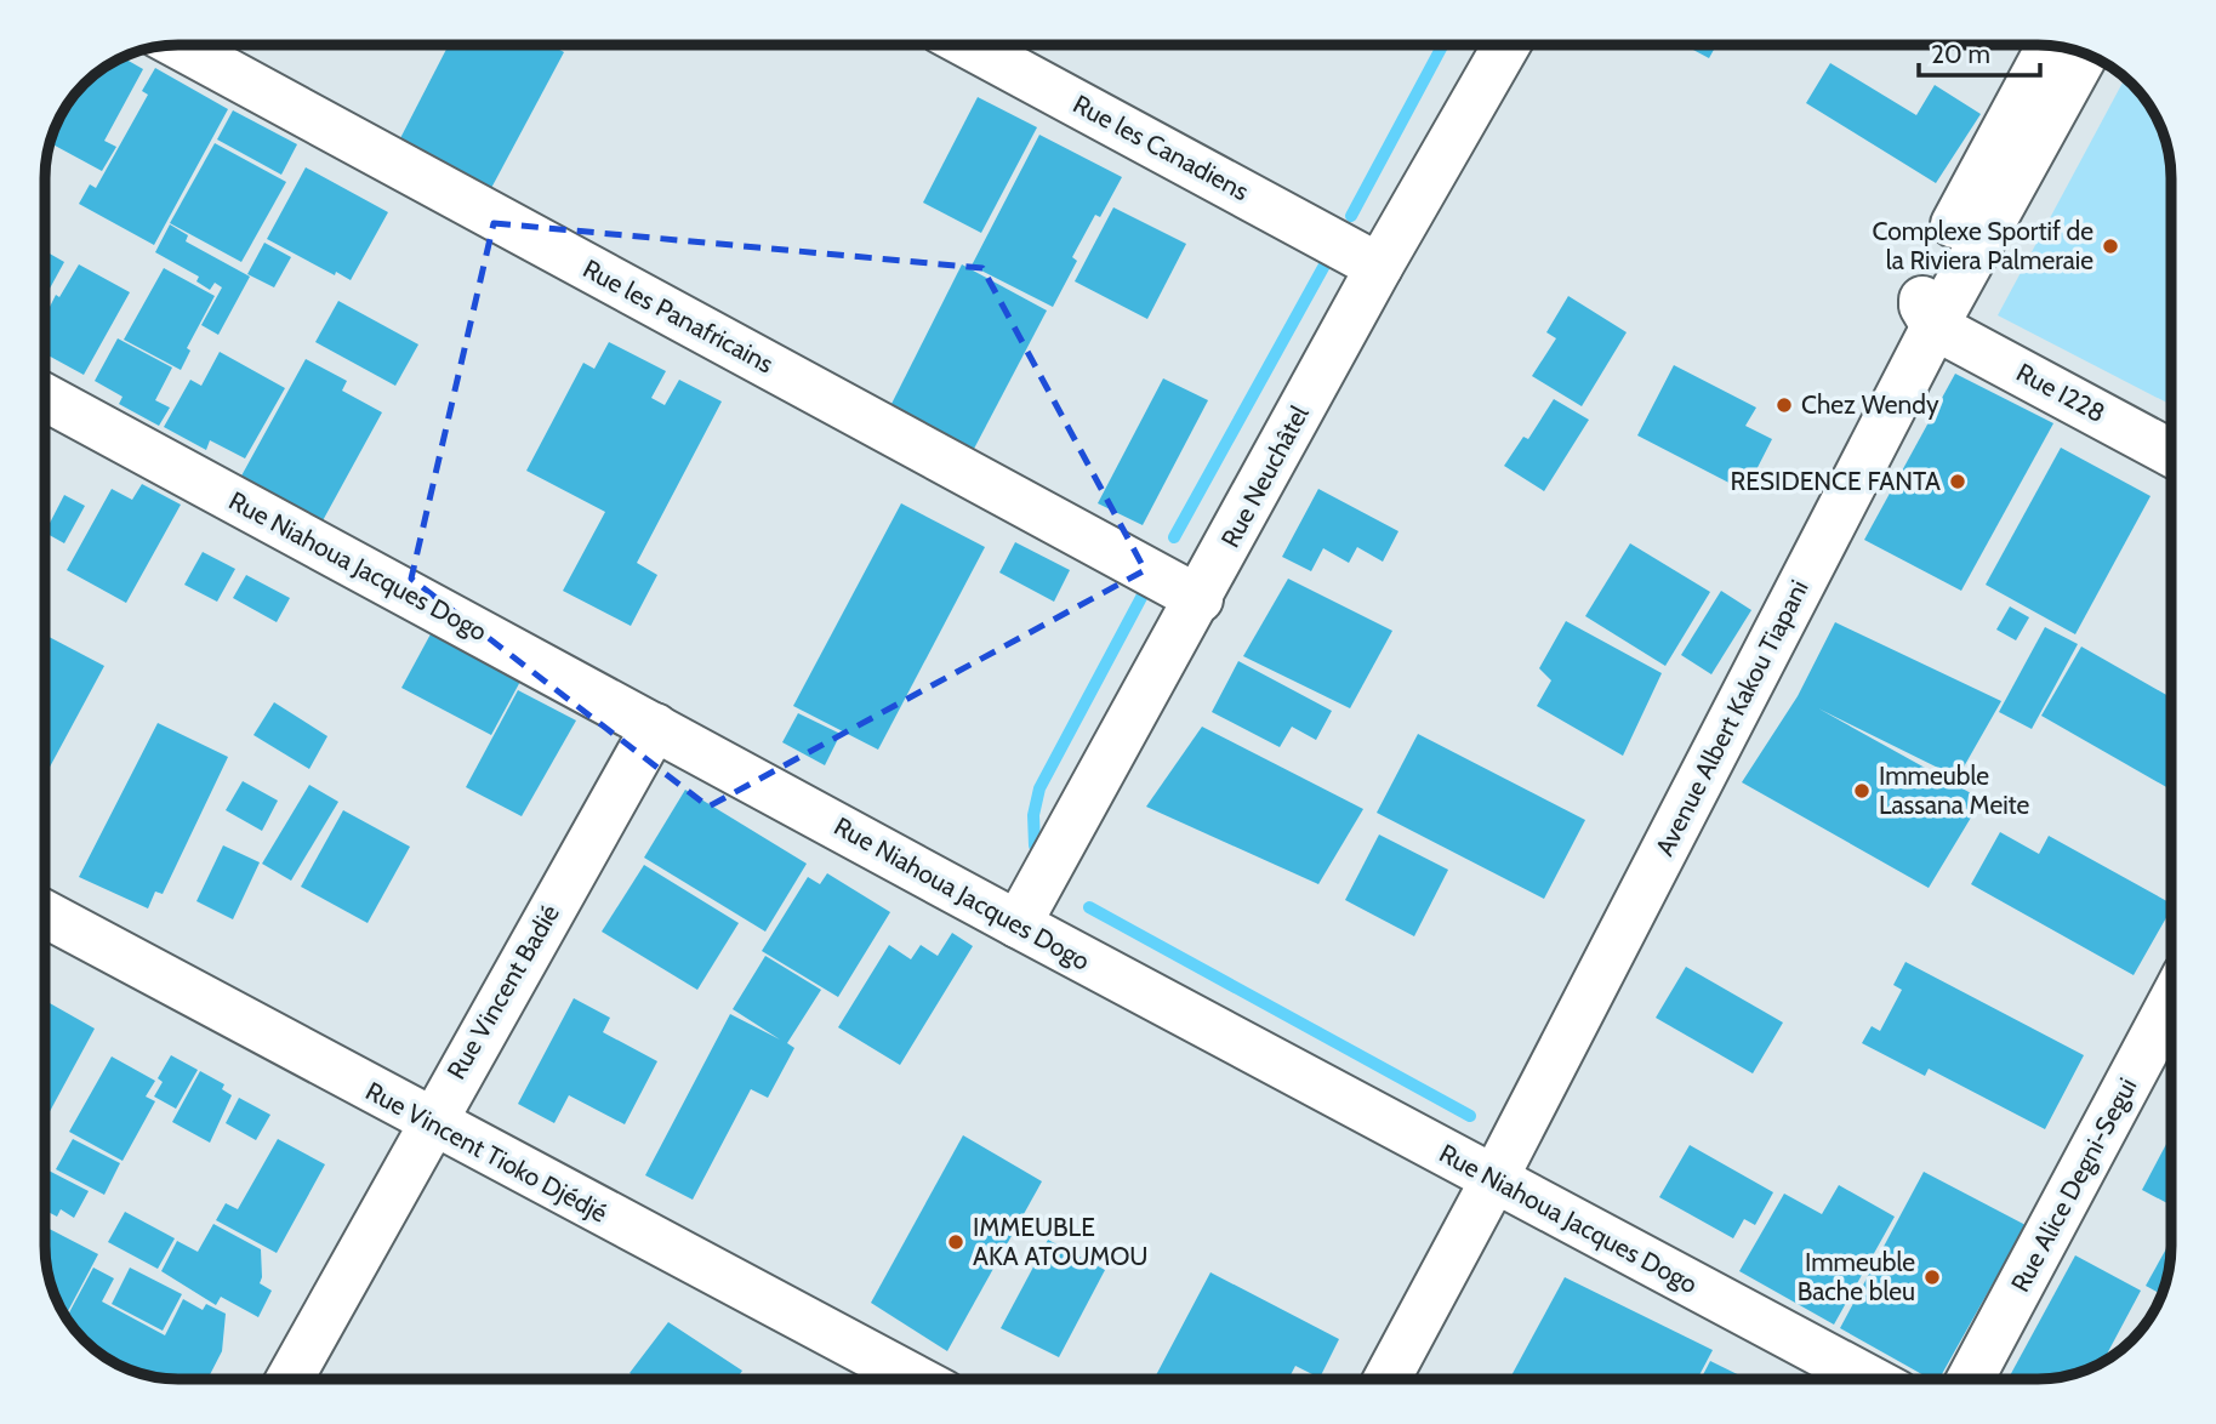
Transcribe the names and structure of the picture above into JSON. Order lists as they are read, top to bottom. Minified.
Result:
{"streets":{"street":["Rue les Canadiens","Rue les Panafricains","Rue I228","Rue Neuchâtel","Rue Niahoua Jacques Dogo","Avenue Albert Kakou Tiapani","Rue Vincent Badié","Rue Vincent Tioko Djédjé","Rue Alice Degni-Segui"]},"crossings":[["Rue les Canadiens","Rue Neuchâtel"],["Rue les Panafricains","Rue Neuchâtel"],["Rue I228","Avenue Albert Kakou Tiapani"],["Rue Neuchâtel","Rue Niahoua Jacques Dogo"],["Rue Niahoua Jacques Dogo","Avenue Albert Kakou Tiapani"],["Rue Niahoua Jacques Dogo","Rue Vincent Badié"],["Rue Vincent Badié","Rue Vincent Tioko Djédjé"]],"places":["Complexe Sportif de la Riviera Palmeraie","Chez Wendy","RESIDENCE FANTA","Immeuble Lassana Meite","IMMEUBLE AKA ATOUMOU","Immeuble Bache bleu"],"scale_bar":"20 m"}
